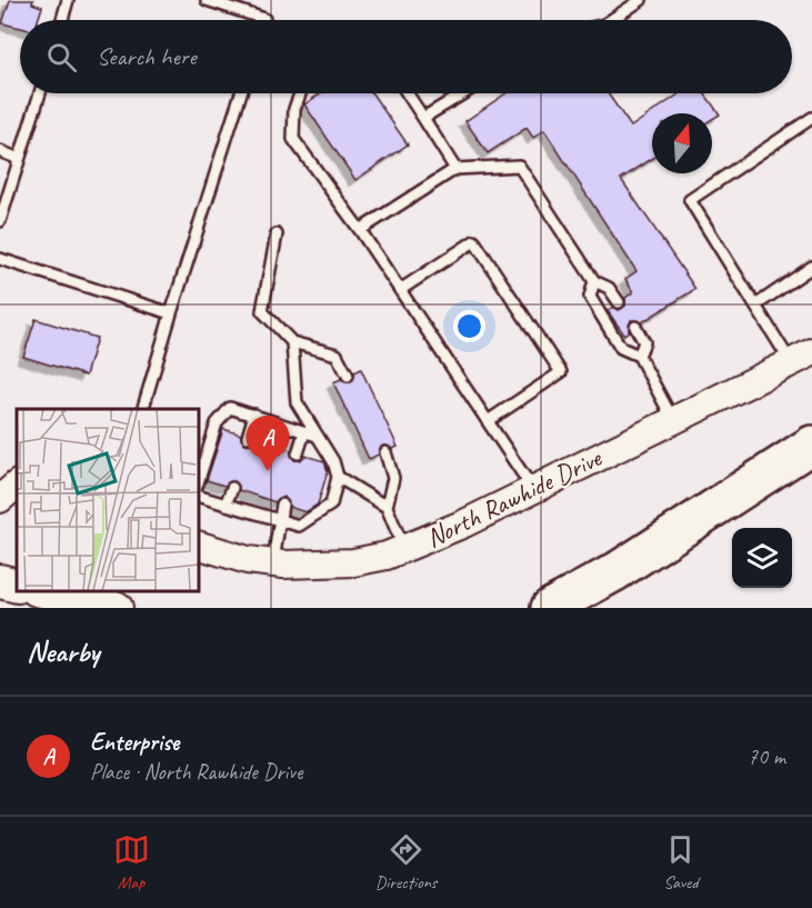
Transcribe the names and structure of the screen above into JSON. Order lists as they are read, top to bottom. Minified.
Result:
{"streets":{"street":["North Rawhide Drive"]},"north":"top","page":{"search":"Search here","pins":"A","heading":"Nearby","list":[{"mark":"A","name":"Enterprise","note":"Place · North Rawhide Drive","value":"70 m"}],"nav":["Map","Directions","Saved"]}}
